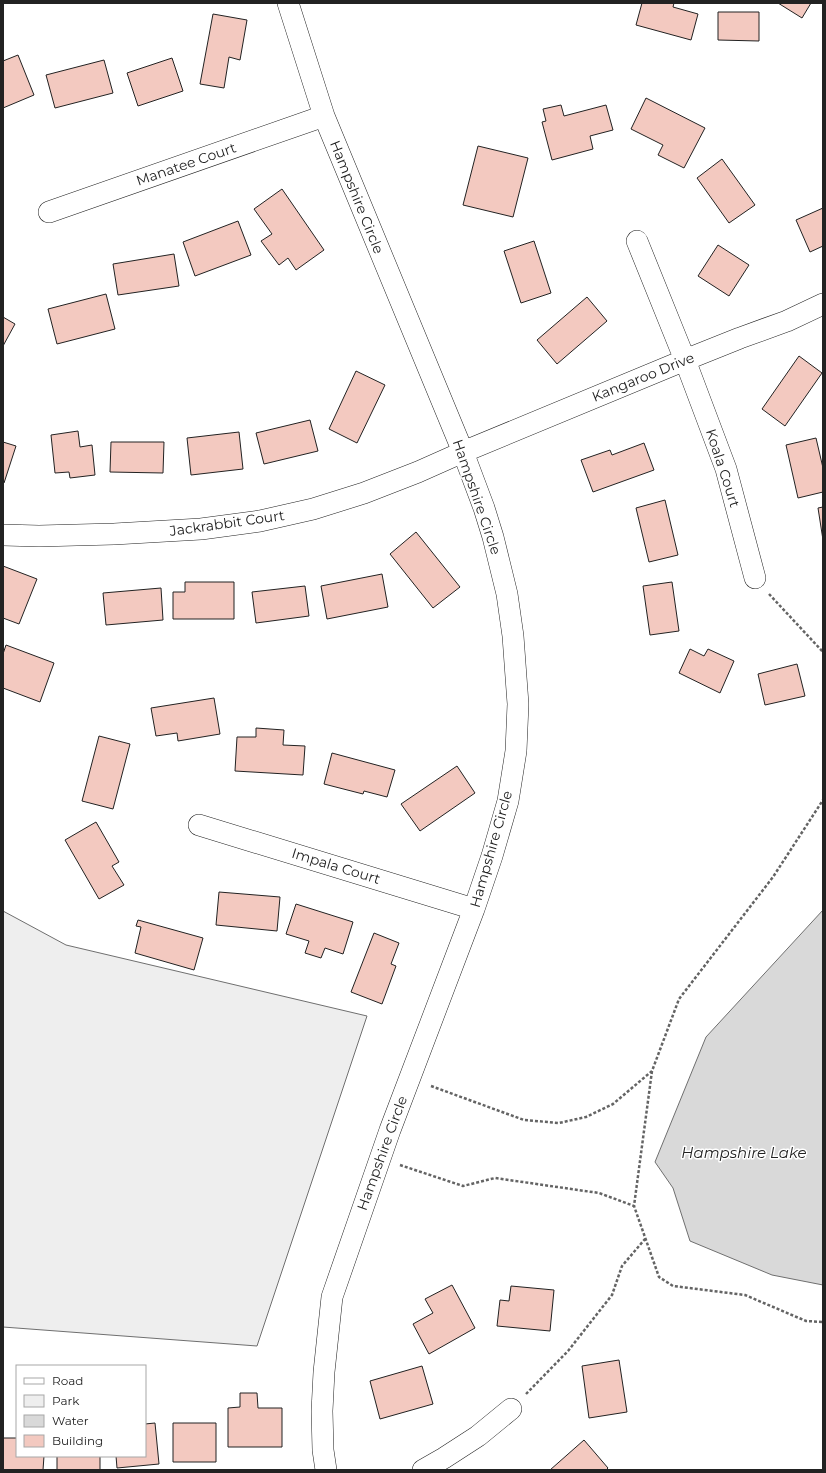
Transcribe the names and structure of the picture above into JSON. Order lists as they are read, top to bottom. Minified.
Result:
{"streets":{"street":["Manatee Court","Hampshire Circle","Kangaroo Drive","Koala Court","Jackrabbit Court","Impala Court"]},"crossings":[["Manatee Court","Hampshire Circle"],["Hampshire Circle","Kangaroo Drive"],["Hampshire Circle","Jackrabbit Court"],["Hampshire Circle","Impala Court"],["Kangaroo Drive","Koala Court"],["Kangaroo Drive","Jackrabbit Court"]],"water":["Hampshire Lake"],"legend":["Road","Park","Water","Building"]}
